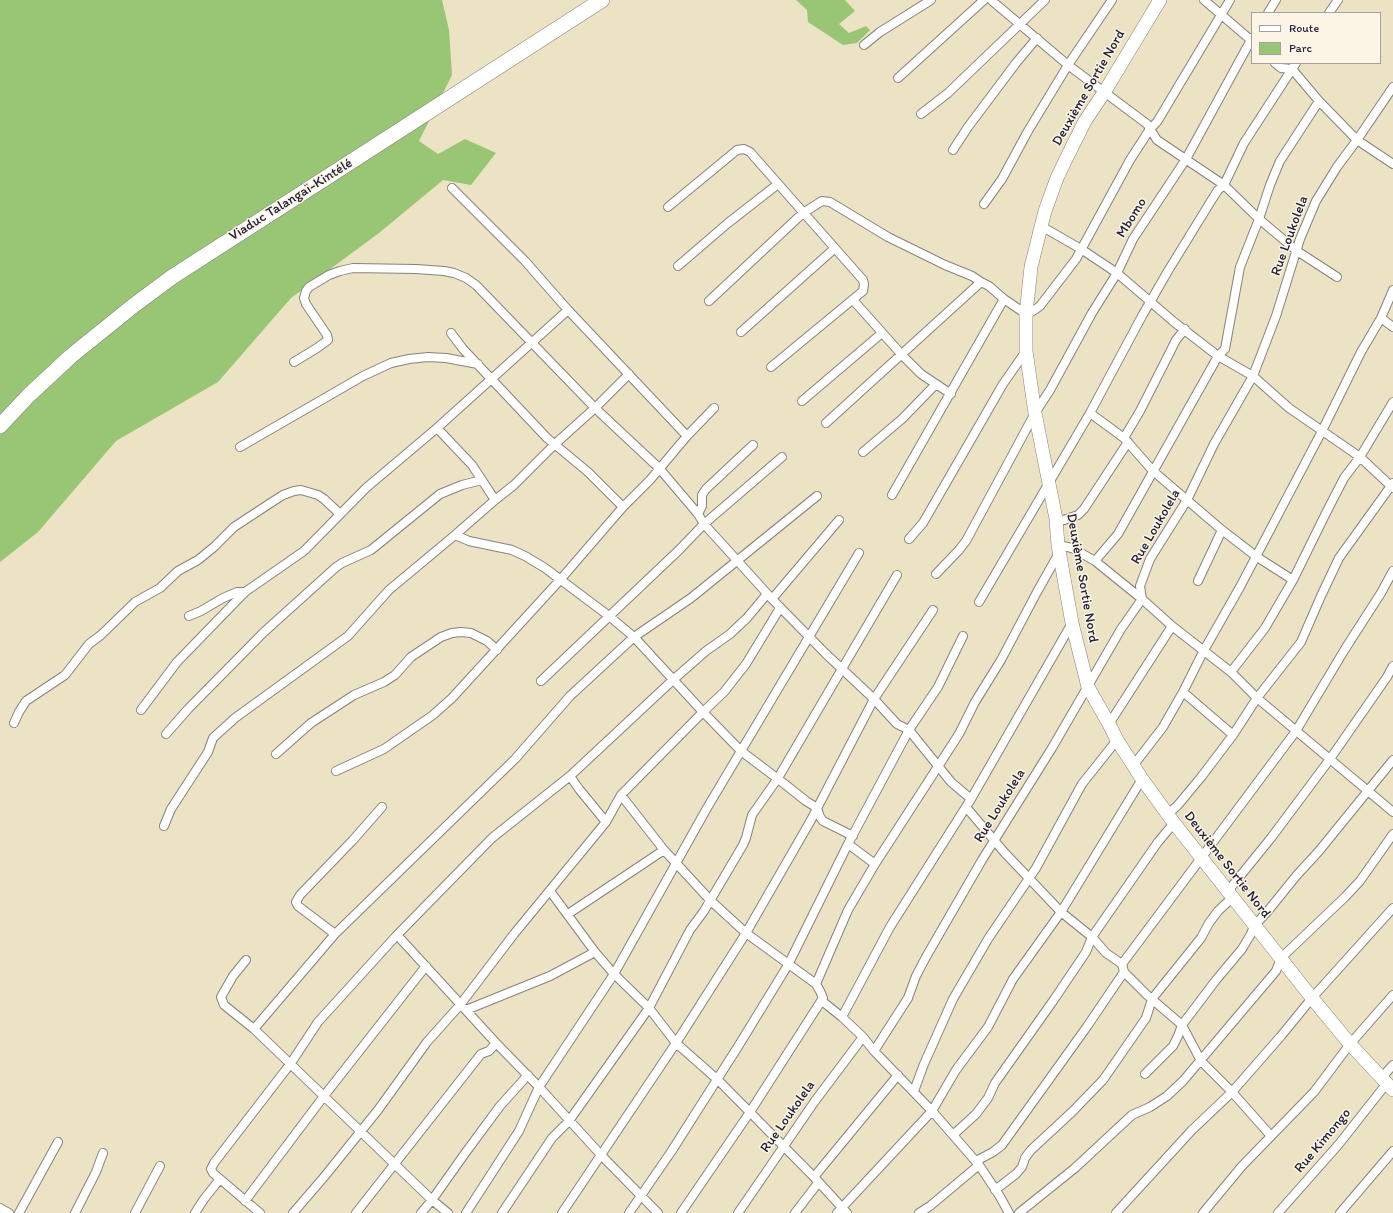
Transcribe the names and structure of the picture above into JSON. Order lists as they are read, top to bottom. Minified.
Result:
{"streets":{"highway":["Viaduc Talangaï-Kintélé"],"main road":["Deuxième Sortie Nord"],"street":["Mbomo","Rue Loukolela","Rue Kimongo"]},"crossings":[["Deuxième Sortie Nord","Mbomo"],["Deuxième Sortie Nord","Rue Loukolela"],["Deuxième Sortie Nord","Rue Kimongo"]],"legend":["Route","Parc"]}
